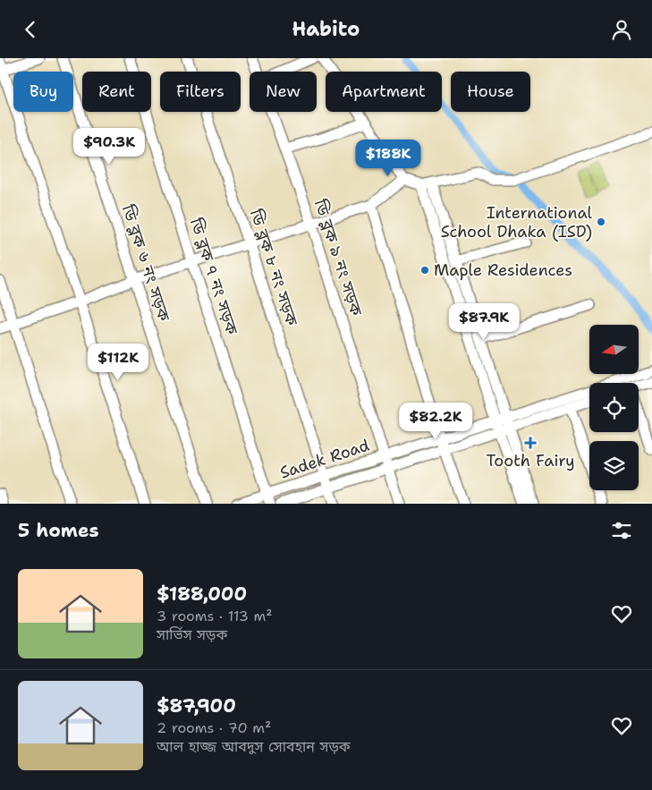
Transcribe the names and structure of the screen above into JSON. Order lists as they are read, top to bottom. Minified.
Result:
{"streets":{"street":["ডি ব্লক ৯ নং সড়ক","ডি ব্লক ৬ নং সড়ক","ডি ব্লক ৮ নং সড়ক","ডি ব্লক ৭ নং সড়ক","Sadek Road"]},"crossings":[["ডি ব্লক ৯ নং সড়ক","Sadek Road"],["ডি ব্লক ৮ নং সড়ক","Sadek Road"],["ডি ব্লক ৭ নং সড়ক","Sadek Road"]],"places":{"other":["International School Dhaka (ISD)","Maple Residences"],"health":["Tooth Fairy"]},"north":"left","page":{"header":"Habito","chip":["Buy","Rent","Filters","New","Apartment","House"],"price":["$90.3K","$188K","$87.9K","$112K","$82.2K"],"heading":"5 homes","list":[{"name":"$188,000","note":"3 rooms · 113 m² · সার্ভিস সড়ক"},{"name":"$87,900","note":"2 rooms · 70 m² · আল হাজ্জ আবদুস সোবহান সড়ক"}]}}
